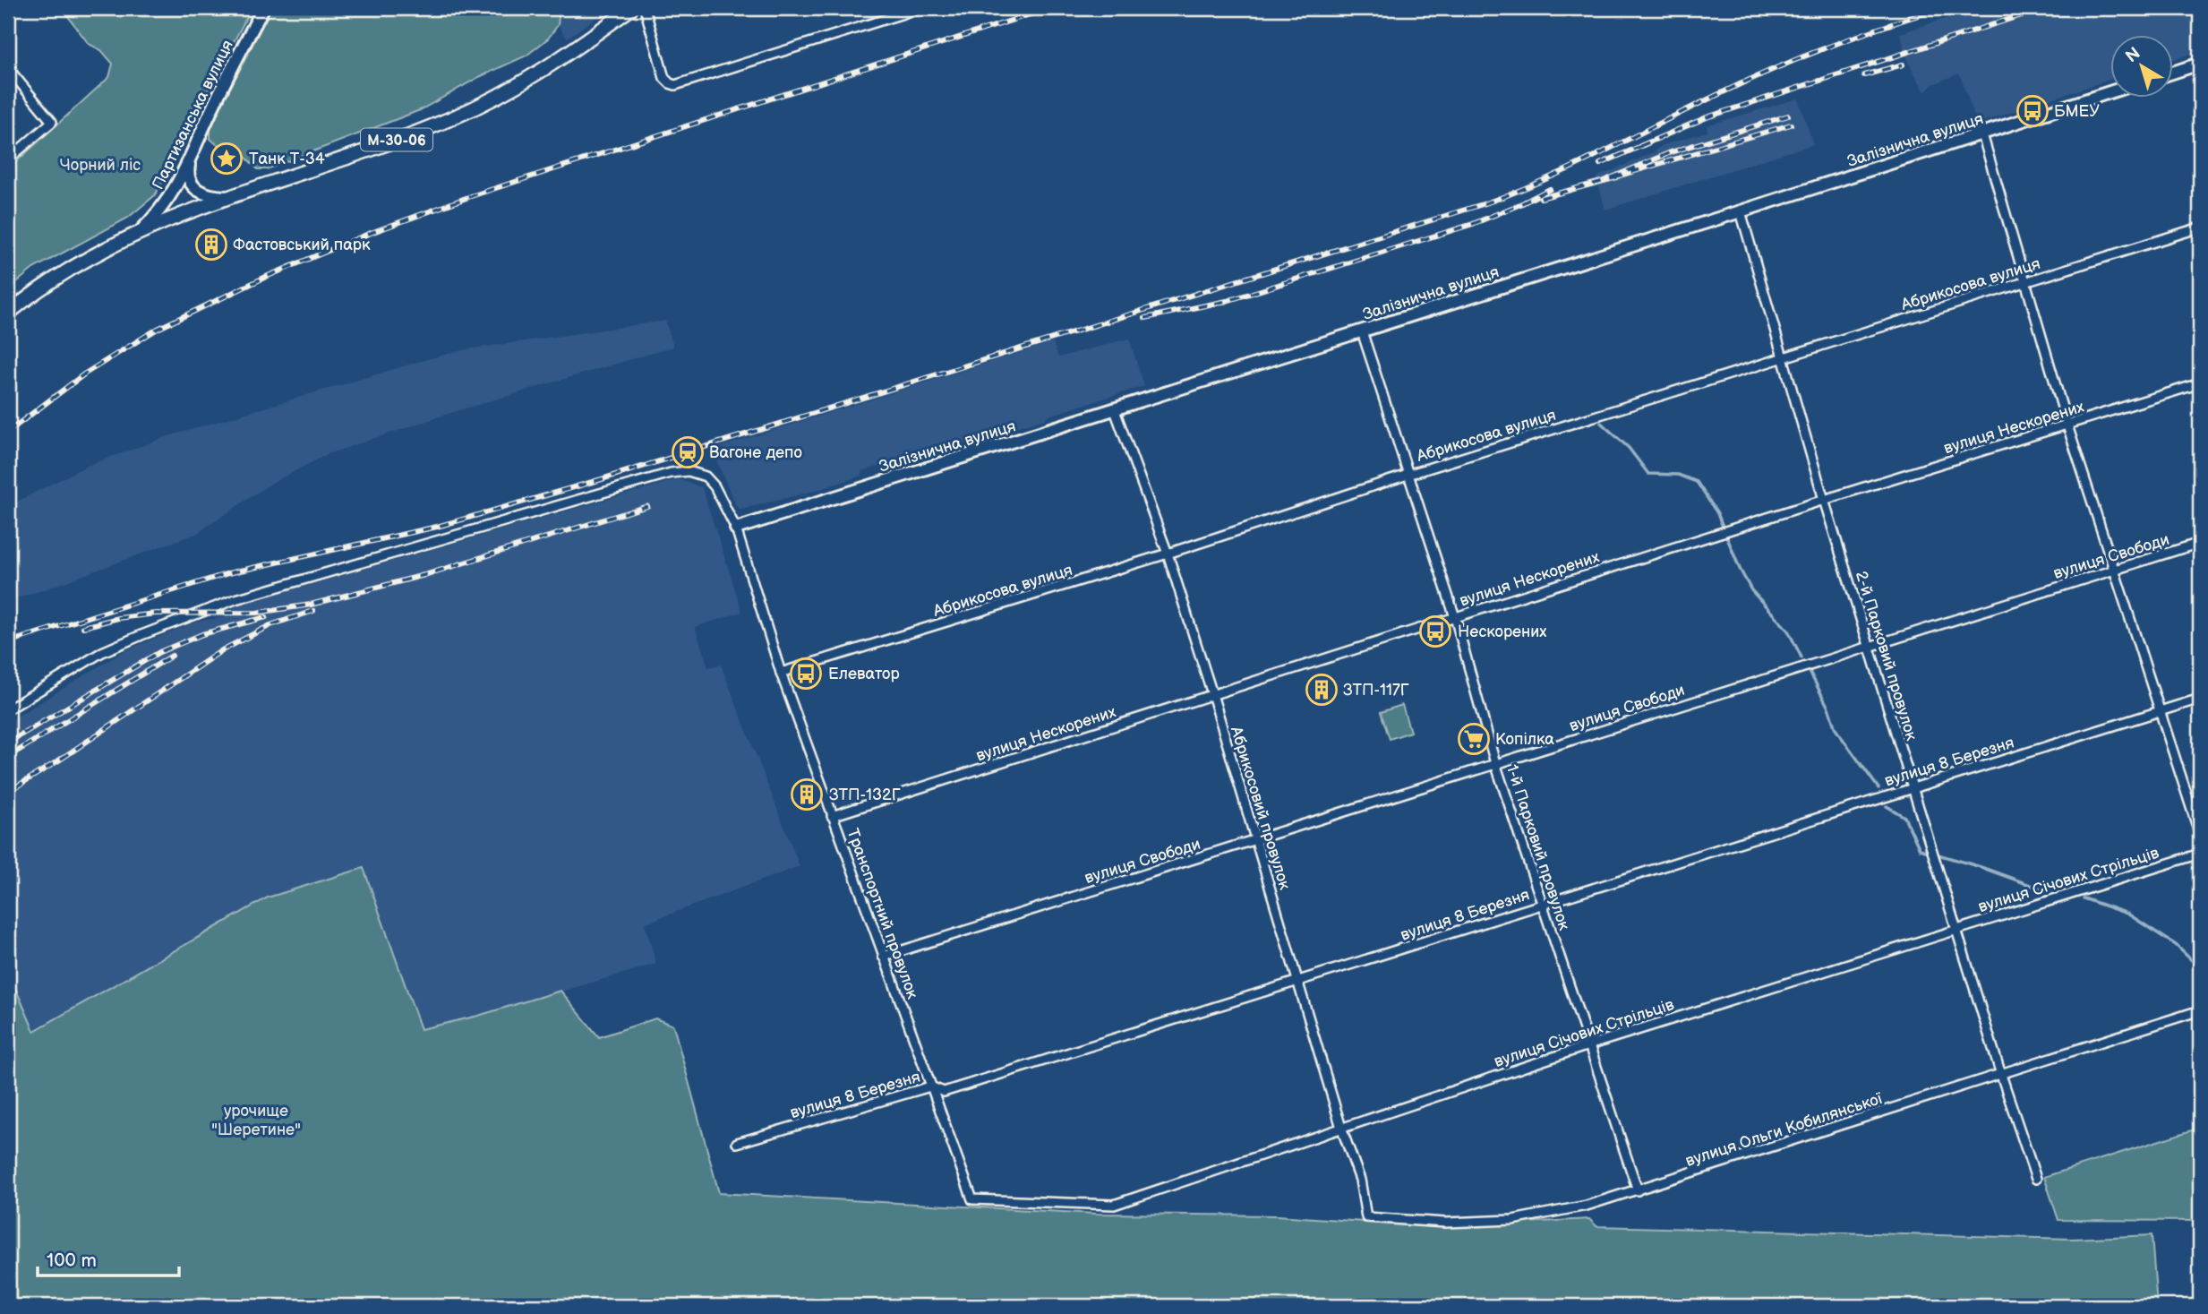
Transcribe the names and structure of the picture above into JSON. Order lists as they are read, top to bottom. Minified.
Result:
{"streets":{"main road":["М-30-06"],"street":["Партизанська вулиця","Залізнична вулиця","Абрикосова вулиця","вулиця Нескорених","вулиця Свободи","2-й Парковий провулок","вулиця 8 Березня","Абрикосовий провулок","1-й Парковий провулок","вулиця Січових Стрільців","Транспортний провулок","вулиця Ольги Кобилянської"]},"crossings":[["Партизанська вулиця","М-30-06"],["Залізнична вулиця","2-й Парковий провулок"],["Залізнична вулиця","Абрикосовий провулок"],["Залізнична вулиця","1-й Парковий провулок"],["Залізнична вулиця","Транспортний провулок"],["Абрикосова вулиця","2-й Парковий провулок"],["Абрикосова вулиця","Абрикосовий провулок"],["Абрикосова вулиця","1-й Парковий провулок"],["Абрикосова вулиця","Транспортний провулок"],["вулиця Нескорених","2-й Парковий провулок"],["вулиця Нескорених","Абрикосовий провулок"],["вулиця Нескорених","1-й Парковий провулок"],["вулиця Нескорених","Транспортний провулок"],["вулиця Свободи","2-й Парковий провулок"],["вулиця Свободи","Абрикосовий провулок"],["вулиця Свободи","1-й Парковий провулок"],["вулиця Свободи","Транспортний провулок"],["2-й Парковий провулок","вулиця 8 Березня"],["2-й Парковий провулок","вулиця Січових Стрільців"],["2-й Парковий провулок","вулиця Ольги Кобилянської"],["вулиця 8 Березня","Абрикосовий провулок"],["вулиця 8 Березня","1-й Парковий провулок"],["вулиця 8 Березня","Транспортний провулок"],["Абрикосовий провулок","вулиця Січових Стрільців"],["Абрикосовий провулок","вулиця Ольги Кобилянської"],["1-й Парковий провулок","вулиця Січових Стрільців"],["1-й Парковий провулок","вулиця Ольги Кобилянської"],["вулиця Січових Стрільців","Транспортний провулок"]],"parks":["Чорний ліс","урочище \"Шеретине\""],"places":{"bus stop":["БМЕУ","Нескорених","Елеватор"],"place":["Танк Т-34"],"building":["Фастовський парк","ЗТП-117Г","ЗТП-132Г"],"station":["Вагоне депо"],"supermarket":["Копілка"]},"scale_bar":"100 m","north":"top left"}
